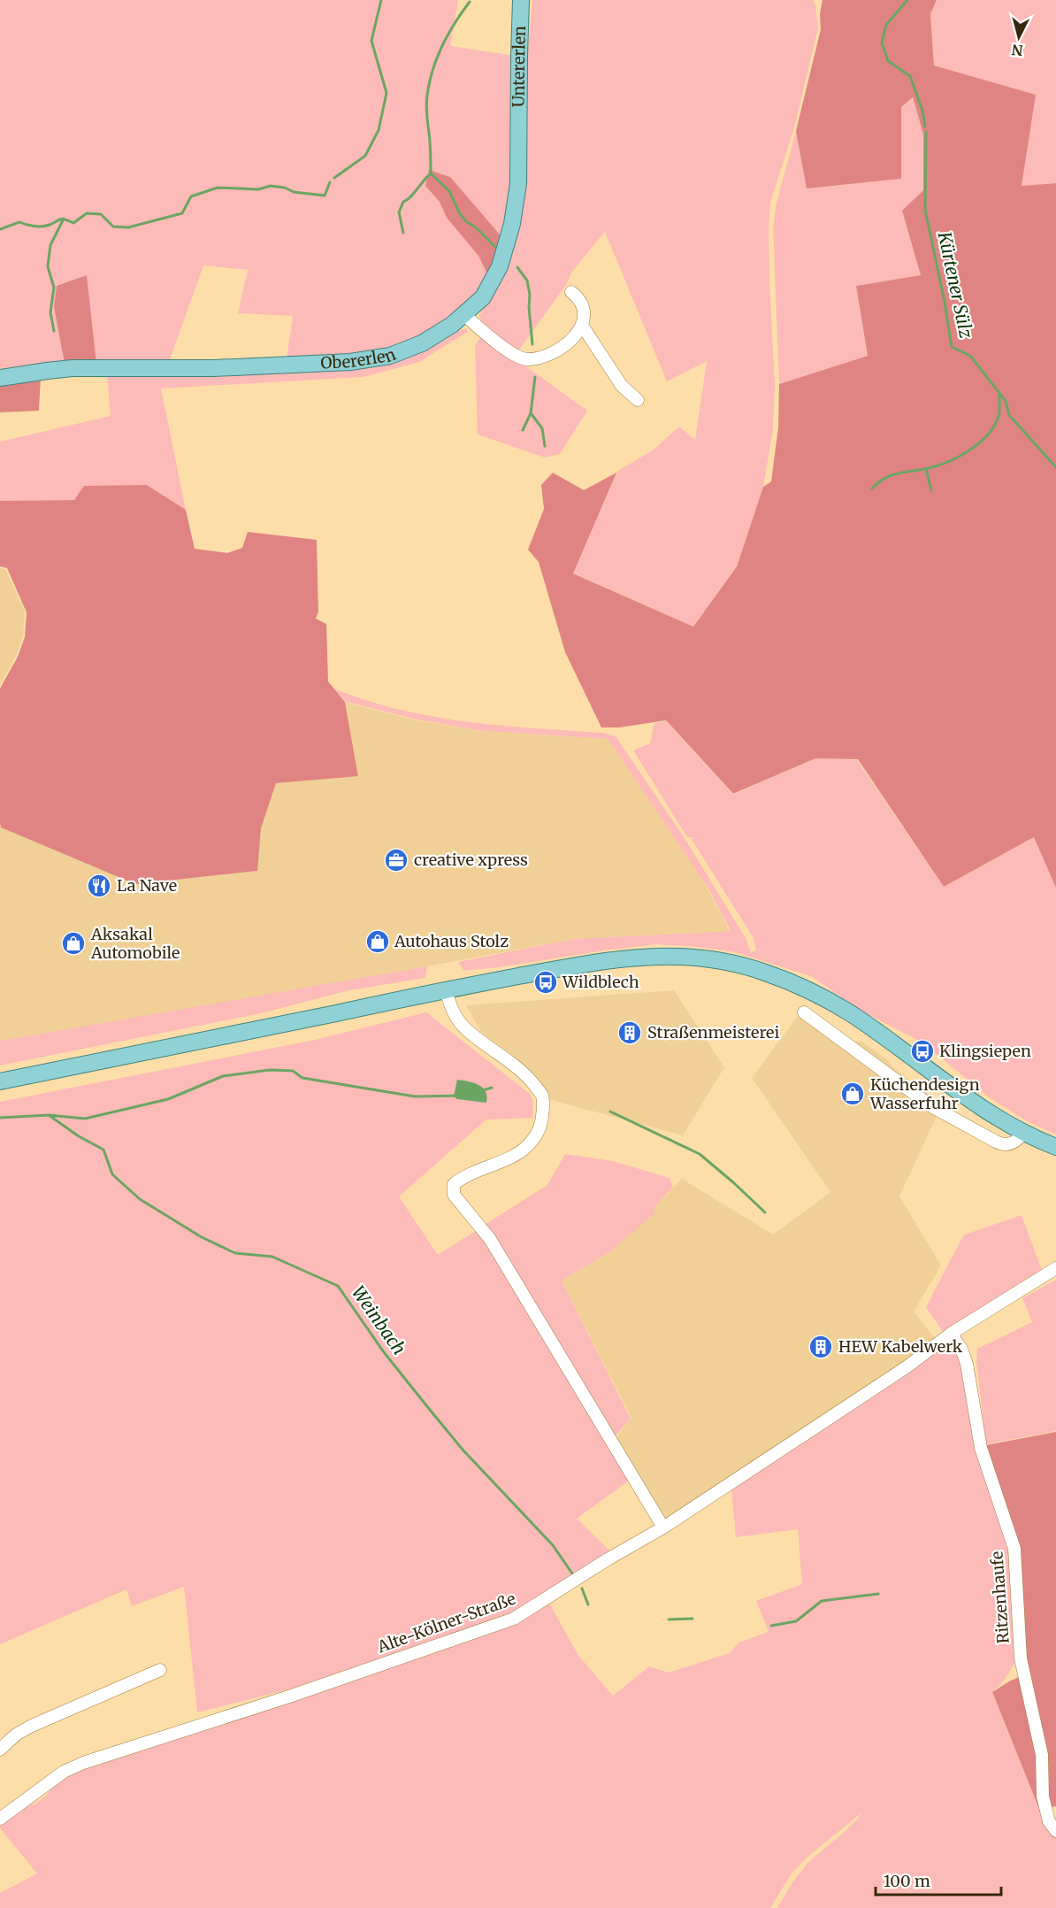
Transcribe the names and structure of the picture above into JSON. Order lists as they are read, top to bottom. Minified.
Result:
{"streets":{"main road":["Untererlen","Obererlen"],"street":["Ritzenhaufe","Alte-Kölner-Straße"]},"crossings":[["Untererlen","Obererlen"],["Ritzenhaufe","Alte-Kölner-Straße"]],"water":["Kürtener Sülz","Weinbach"],"places":{"office":["creative xpress"],"restaurant":["La Nave"],"shop":["Autohaus Stolz","Aksakal Automobile","Küchendesign Wasserfuhr"],"bus stop":["Wildblech","Klingsiepen"],"building":["Straßenmeisterei","HEW Kabelwerk"]},"scale_bar":"100 m","north":"bottom"}
